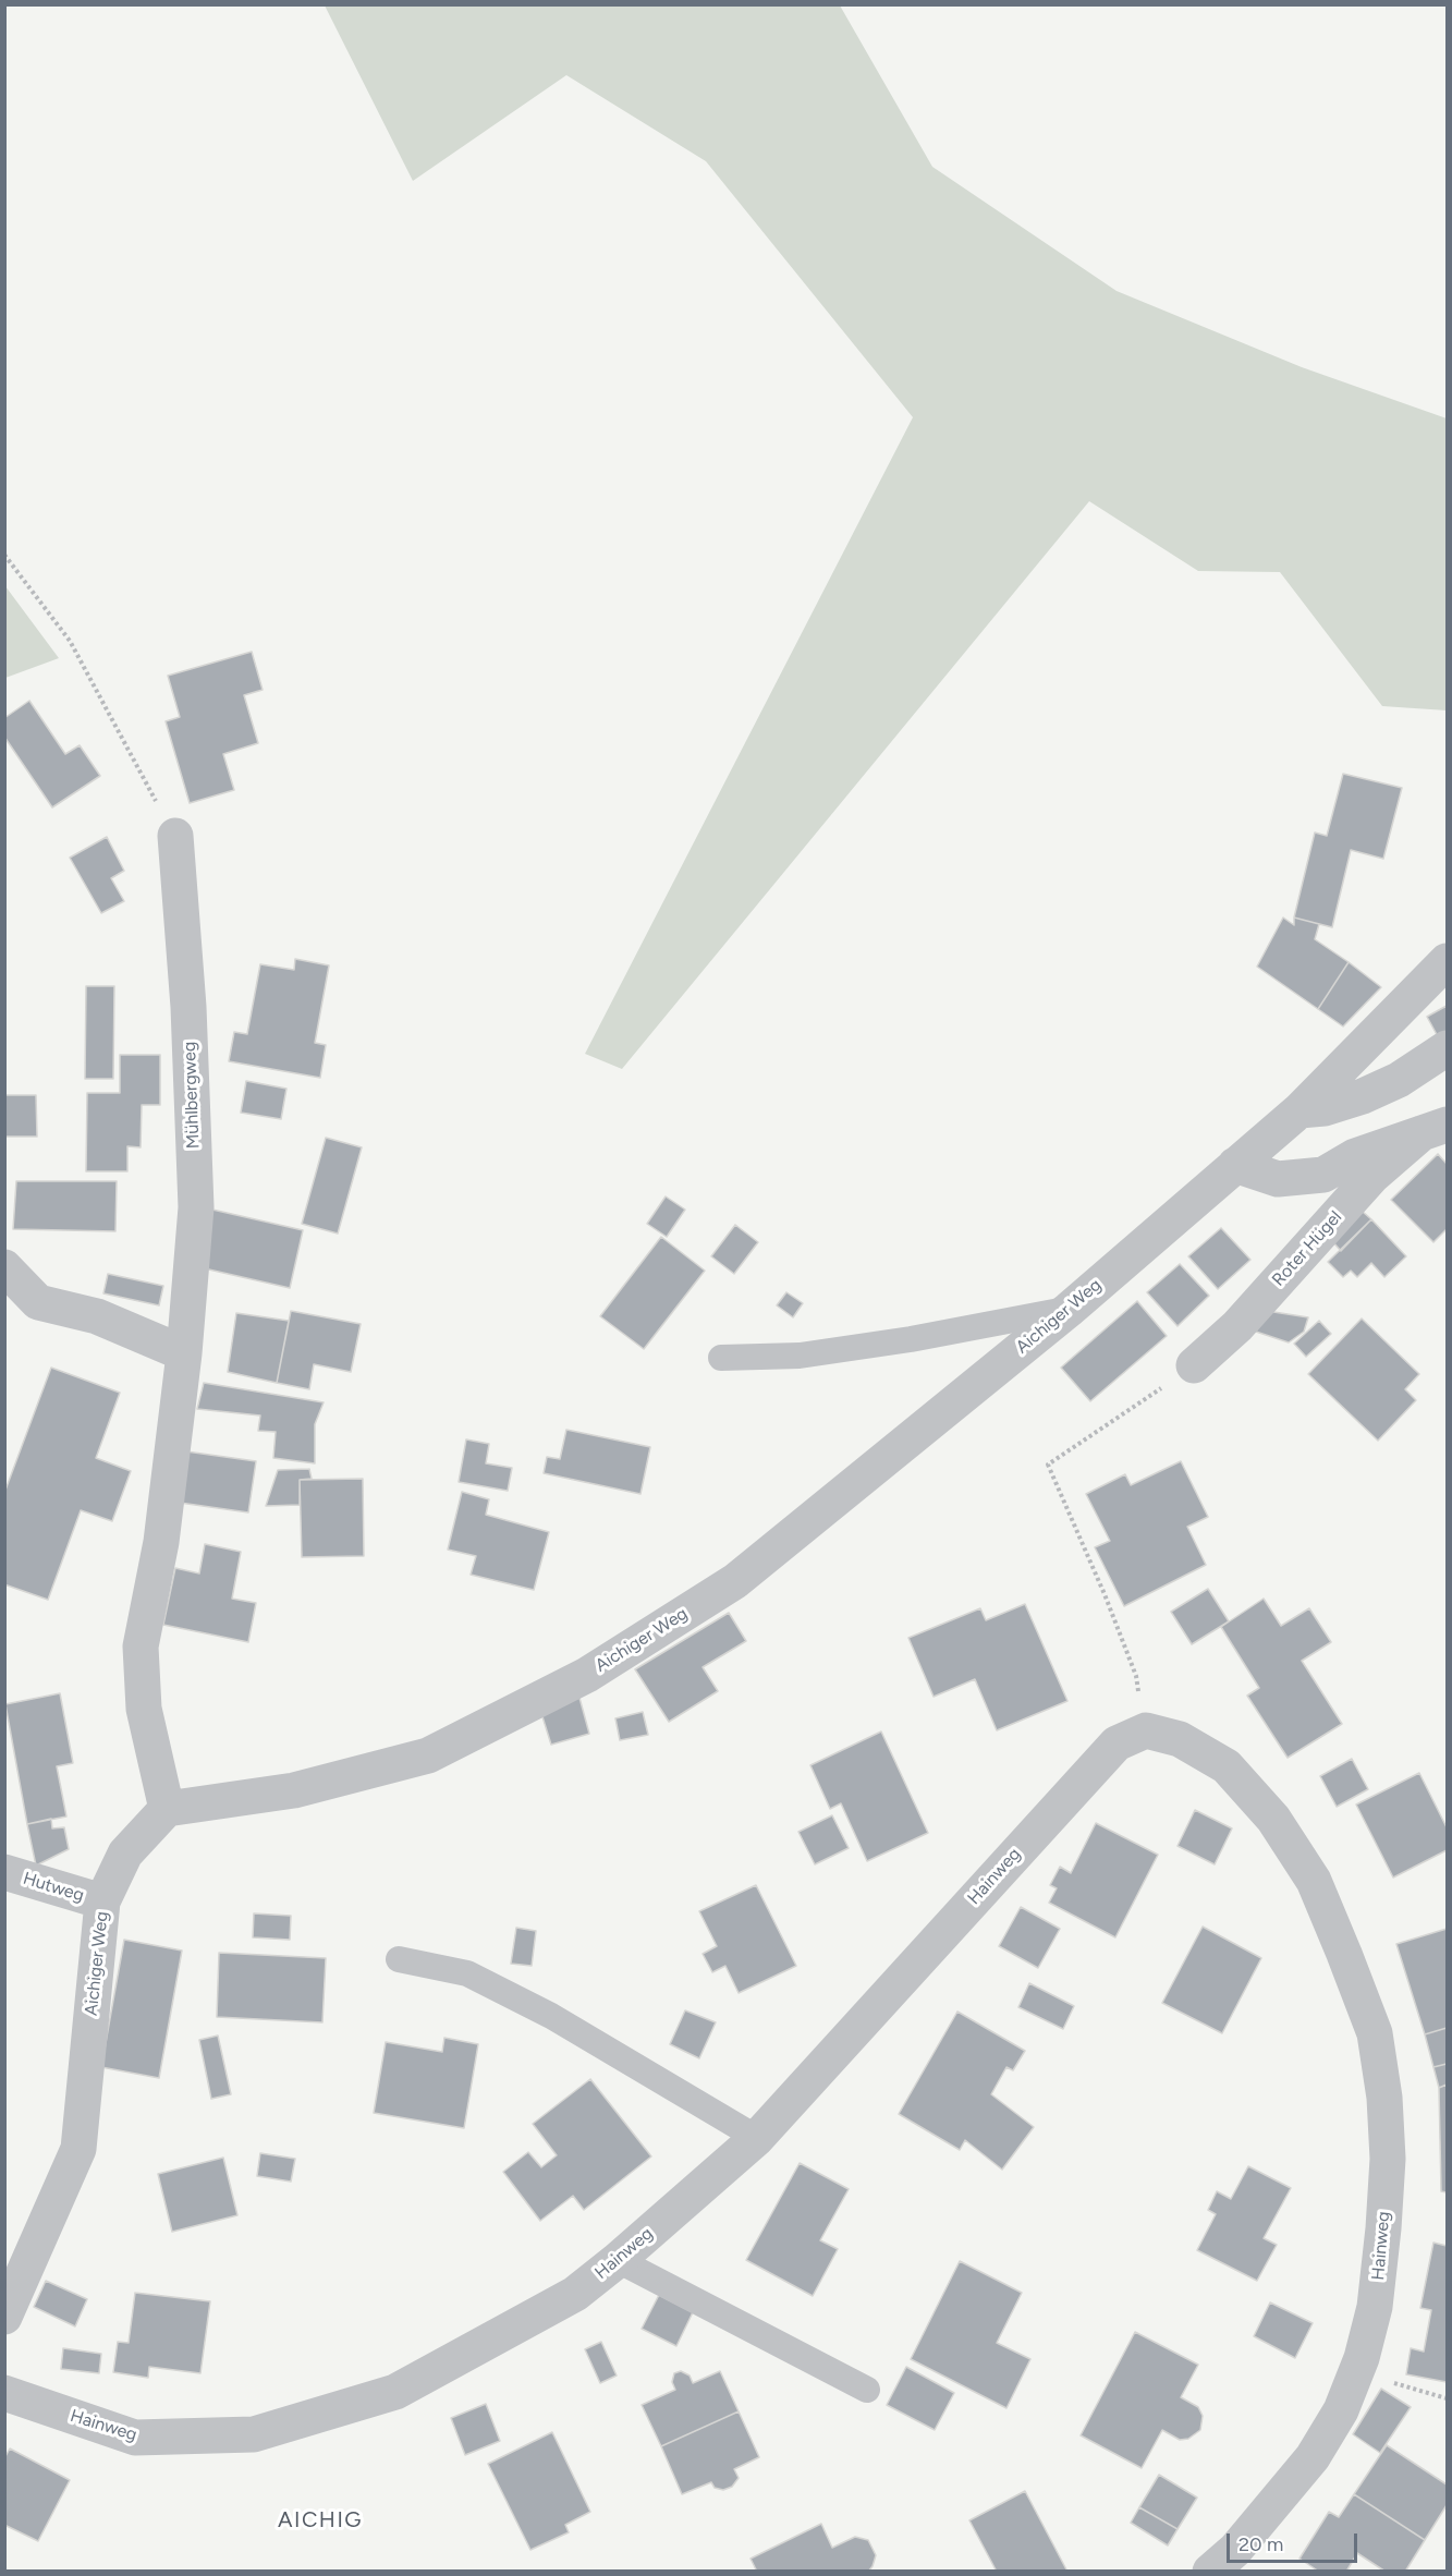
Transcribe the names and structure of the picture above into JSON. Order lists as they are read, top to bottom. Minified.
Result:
{"streets":{"street":["Mühlbergweg","Roter Hügel","Aichiger Weg","Hainweg","Hutweg"]},"crossings":[["Mühlbergweg","Aichiger Weg"],["Roter Hügel","Aichiger Weg"],["Aichiger Weg","Hutweg"]],"districts":["AICHIG"],"scale_bar":"20 m"}
